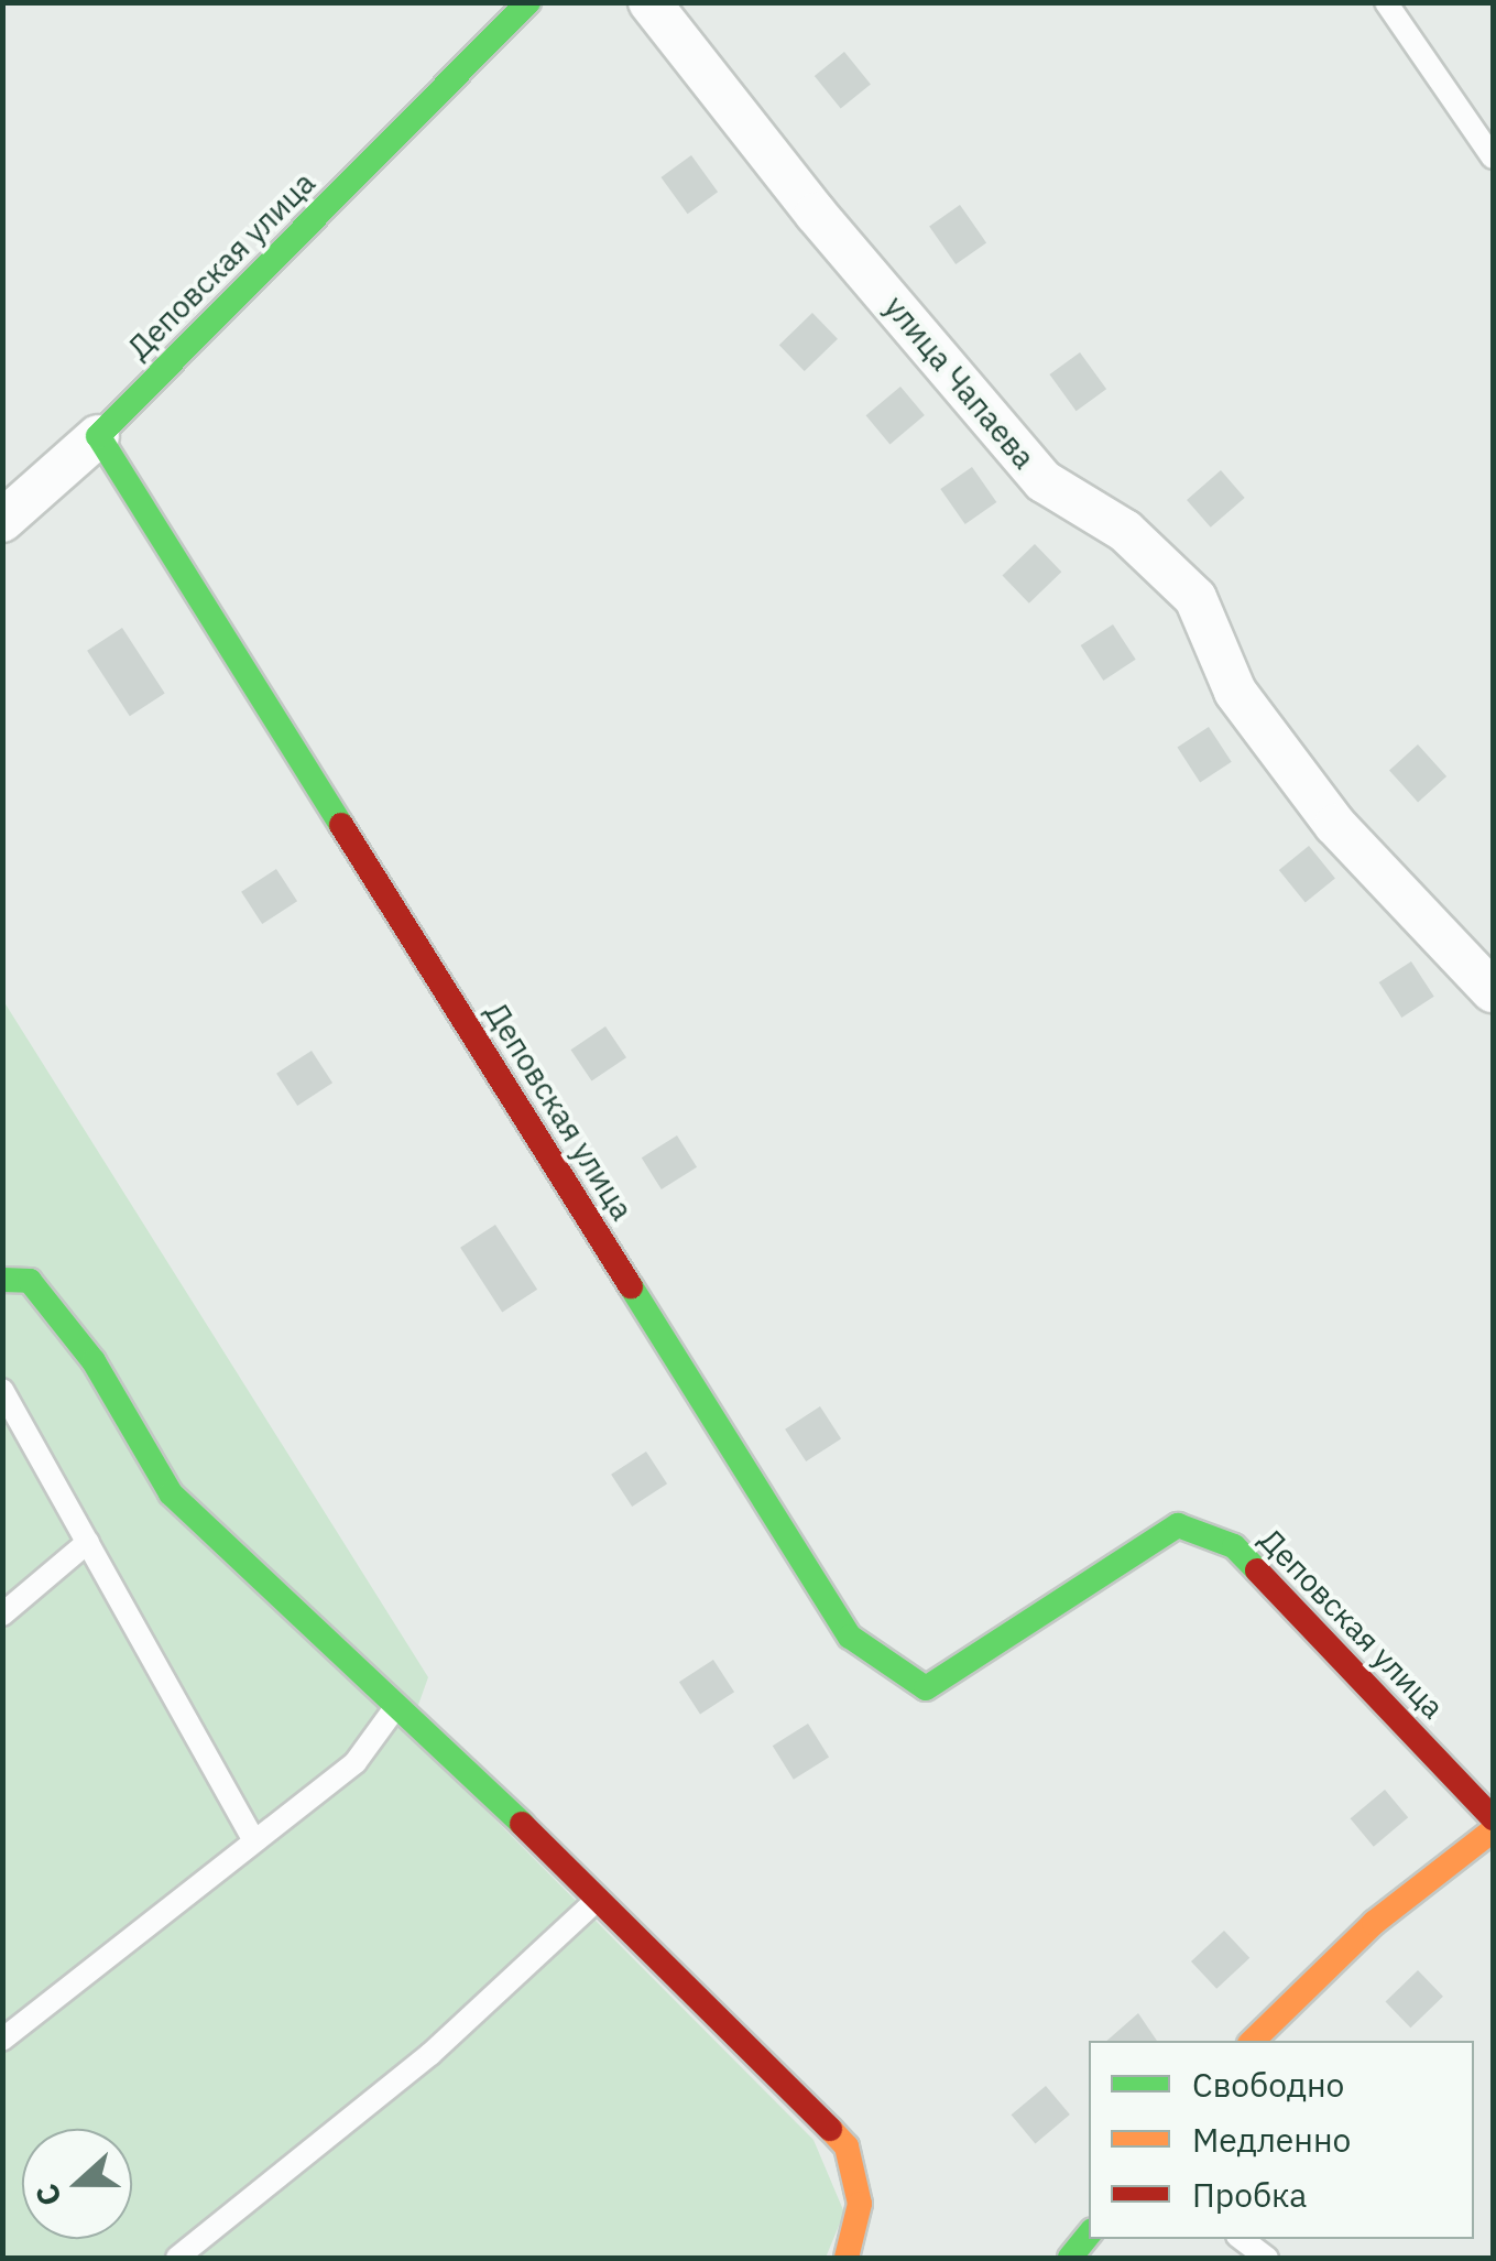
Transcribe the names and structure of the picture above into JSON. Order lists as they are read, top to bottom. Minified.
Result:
{"streets":{"street":["Деповская улица","улица Чапаева"]},"legend":["Свободно","Медленно","Пробка"],"north":"left"}
